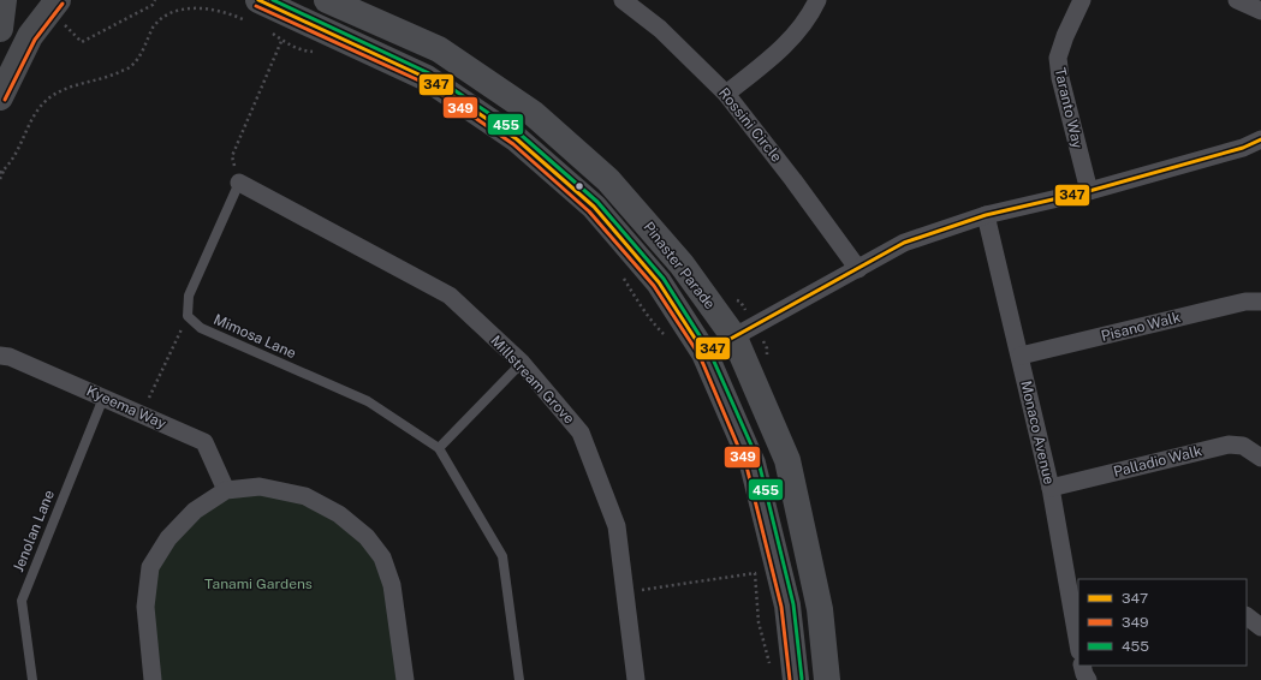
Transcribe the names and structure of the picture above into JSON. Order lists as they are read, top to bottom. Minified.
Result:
{"streets":{"main road":["Pinaster Parade"],"street":["Taranto Way","Rossini Circle","Pisano Walk","Millstream Grove","Kyeema Way","Monaco Avenue","Palladio Walk"],"lane":["Mimosa Lane","Jenolan Lane"]},"crossings":[["Pisano Walk","Monaco Avenue"],["Kyeema Way","Jenolan Lane"],["Monaco Avenue","Palladio Walk"]],"parks":["Tanami Gardens"],"lines":["transit line 347","transit line 455","transit line 349"],"legend":["347","349","455"]}
